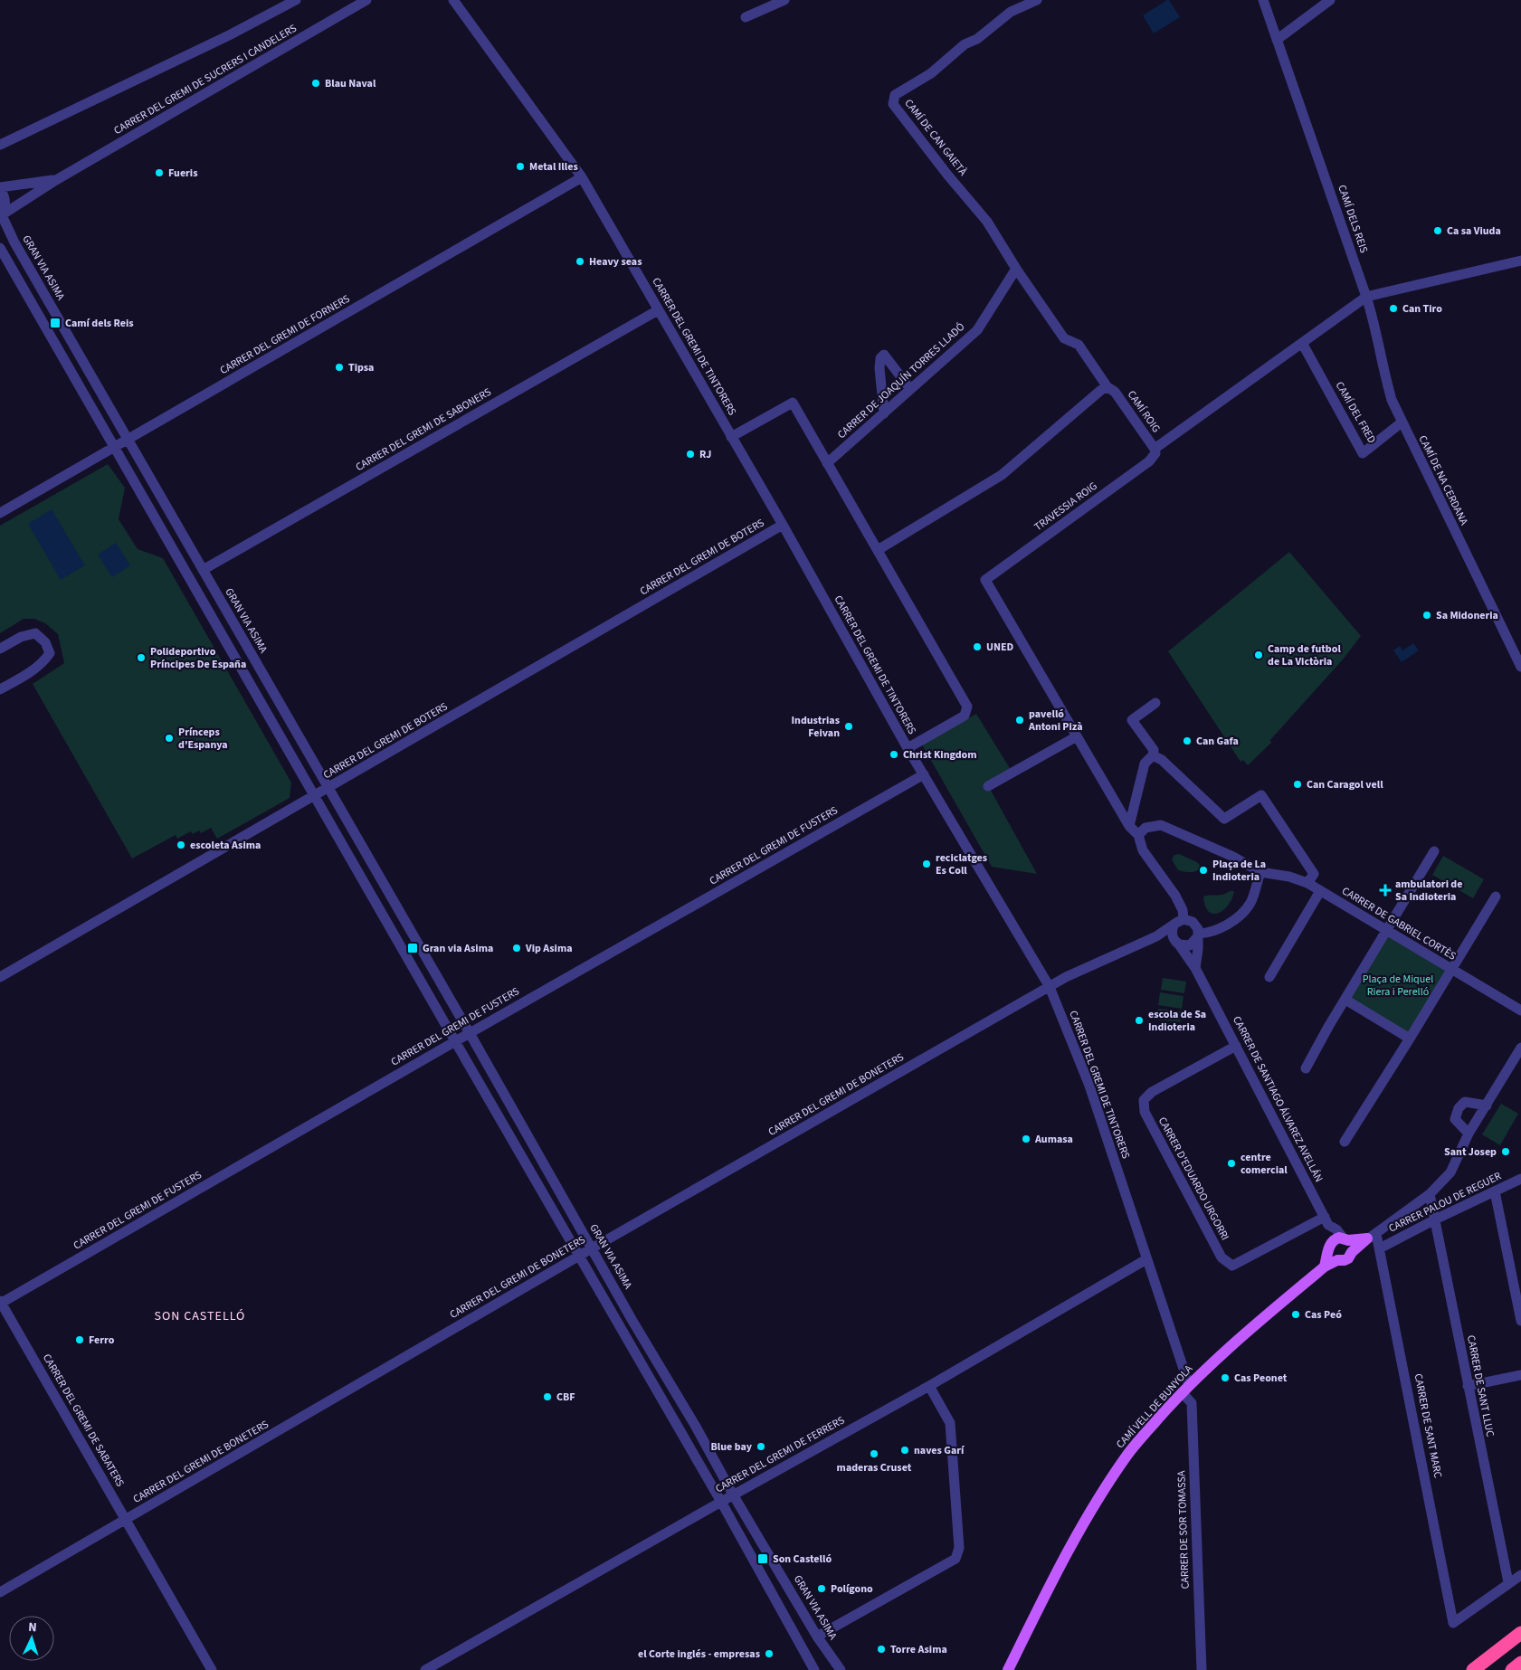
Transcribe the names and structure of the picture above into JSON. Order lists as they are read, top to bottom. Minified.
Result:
{"streets":{"main road":["CAMÍ VELL DE BUNYOLA"],"street":["CARRER DEL GREMI DE SUCRERS I CANDELERS","CAMÍ DE CAN GAIETÀ","CAMÍ DELS REIS","GRAN VIA ASIMA","CARRER DEL GREMI DE FORNERS","CARRER DEL GREMI DE TINTORERS","CARRER DE JOAQUÍN TORRES LLADÓ","CAMÍ ROIG","CAMÍ DEL FRED","CARRER DEL GREMI DE SABONERS","CAMÍ DE NA CERDANA","TRAVESSIA ROIG","CARRER DEL GREMI DE BOTERS","CARRER DEL GREMI DE FUSTERS","CARRER DE GABRIEL CORTÈS","CARRER DEL GREMI DE BONETERS","CARRER DE SANTIAGO ÁLVAREZ AVELLÁN","CARRER D'EDUARDO URGORRI","CARRER PALOU DE REGUER","CARRER DE SANT LLUC","CARRER DEL GREMI DE SABATERS","CARRER DE SANT MARC","CARRER DEL GREMI DE FERRERS","CARRER DE SOR TOMASSA"]},"crossings":[["CARRER DEL GREMI DE SUCRERS I CANDELERS","GRAN VIA ASIMA"],["CAMÍ DE CAN GAIETÀ","CARRER DE JOAQUÍN TORRES LLADÓ"],["CAMÍ DE CAN GAIETÀ","CAMÍ ROIG"],["CAMÍ DELS REIS","CAMÍ ROIG"],["CAMÍ DELS REIS","CAMÍ DE NA CERDANA"],["GRAN VIA ASIMA","CARRER DEL GREMI DE FORNERS"],["GRAN VIA ASIMA","CARRER DEL GREMI DE SABONERS"],["GRAN VIA ASIMA","CARRER DEL GREMI DE BOTERS"],["GRAN VIA ASIMA","CARRER DEL GREMI DE FUSTERS"],["GRAN VIA ASIMA","CARRER DEL GREMI DE BONETERS"],["GRAN VIA ASIMA","CARRER DEL GREMI DE FERRERS"],["CARRER DEL GREMI DE FORNERS","CARRER DEL GREMI DE TINTORERS"],["CARRER DEL GREMI DE TINTORERS","CARRER DEL GREMI DE SABONERS"],["CARRER DEL GREMI DE TINTORERS","CARRER DEL GREMI DE BOTERS"],["CARRER DEL GREMI DE TINTORERS","CARRER DEL GREMI DE FUSTERS"],["CARRER DEL GREMI DE TINTORERS","CARRER DEL GREMI DE BONETERS"],["CARRER DEL GREMI DE TINTORERS","CAMÍ VELL DE BUNYOLA"],["CARRER DEL GREMI DE TINTORERS","CARRER DEL GREMI DE FERRERS"],["CARRER DEL GREMI DE TINTORERS","CARRER DE SOR TOMASSA"],["CAMÍ ROIG","CAMÍ DEL FRED"],["CAMÍ ROIG","CAMÍ DE NA CERDANA"],["CAMÍ ROIG","TRAVESSIA ROIG"],["CAMÍ DEL FRED","CAMÍ DE NA CERDANA"],["CARRER DEL GREMI DE FUSTERS","CARRER DEL GREMI DE SABATERS"],["CARRER DEL GREMI DE BONETERS","CARRER DEL GREMI DE SABATERS"],["CARRER DE SANTIAGO ÁLVAREZ AVELLÁN","CARRER D'EDUARDO URGORRI"],["CARRER DE SANTIAGO ÁLVAREZ AVELLÁN","CAMÍ VELL DE BUNYOLA"],["CARRER PALOU DE REGUER","CARRER DE SANT LLUC"],["CARRER PALOU DE REGUER","CARRER DE SANT MARC"],["CARRER DE SANT LLUC","CARRER DE SANT MARC"],["CAMÍ VELL DE BUNYOLA","CARRER DE SOR TOMASSA"]],"districts":["SON CASTELLÓ"],"parks":["Plaça de Miquel Riera i Perelló"],"places":{"other":["Blau Naval","Metal Illes","Fueris","Ca sa Viuda","Heavy seas","Can Tiro","Tipsa","RJ","Sa Midoneria","UNED","Camp de futbol de La Victòria","Polideportivo Príncipes De España","pavelló Antoni Pizà","Industrias Feivan","Prínceps d'Espanya","Can Gafa","Christ Kingdom","Can Caragol vell","escoleta Asima","reciclatges Es Coll","Plaça de La Indioteria","Vip Asima","escola de Sa Indioteria","Aumasa","Sant Josep","centre comercial","Cas Peó","Ferro","Cas Peonet","CBF","Blue bay","naves Garí","maderas Cruset","Polígono","Torre Asima","el Corte inglés - empresas"],"transit":["Camí dels Reis","Gran via Asima","Son Castelló"],"health":["ambulatori de Sa Indioteria"]},"north":"top"}
